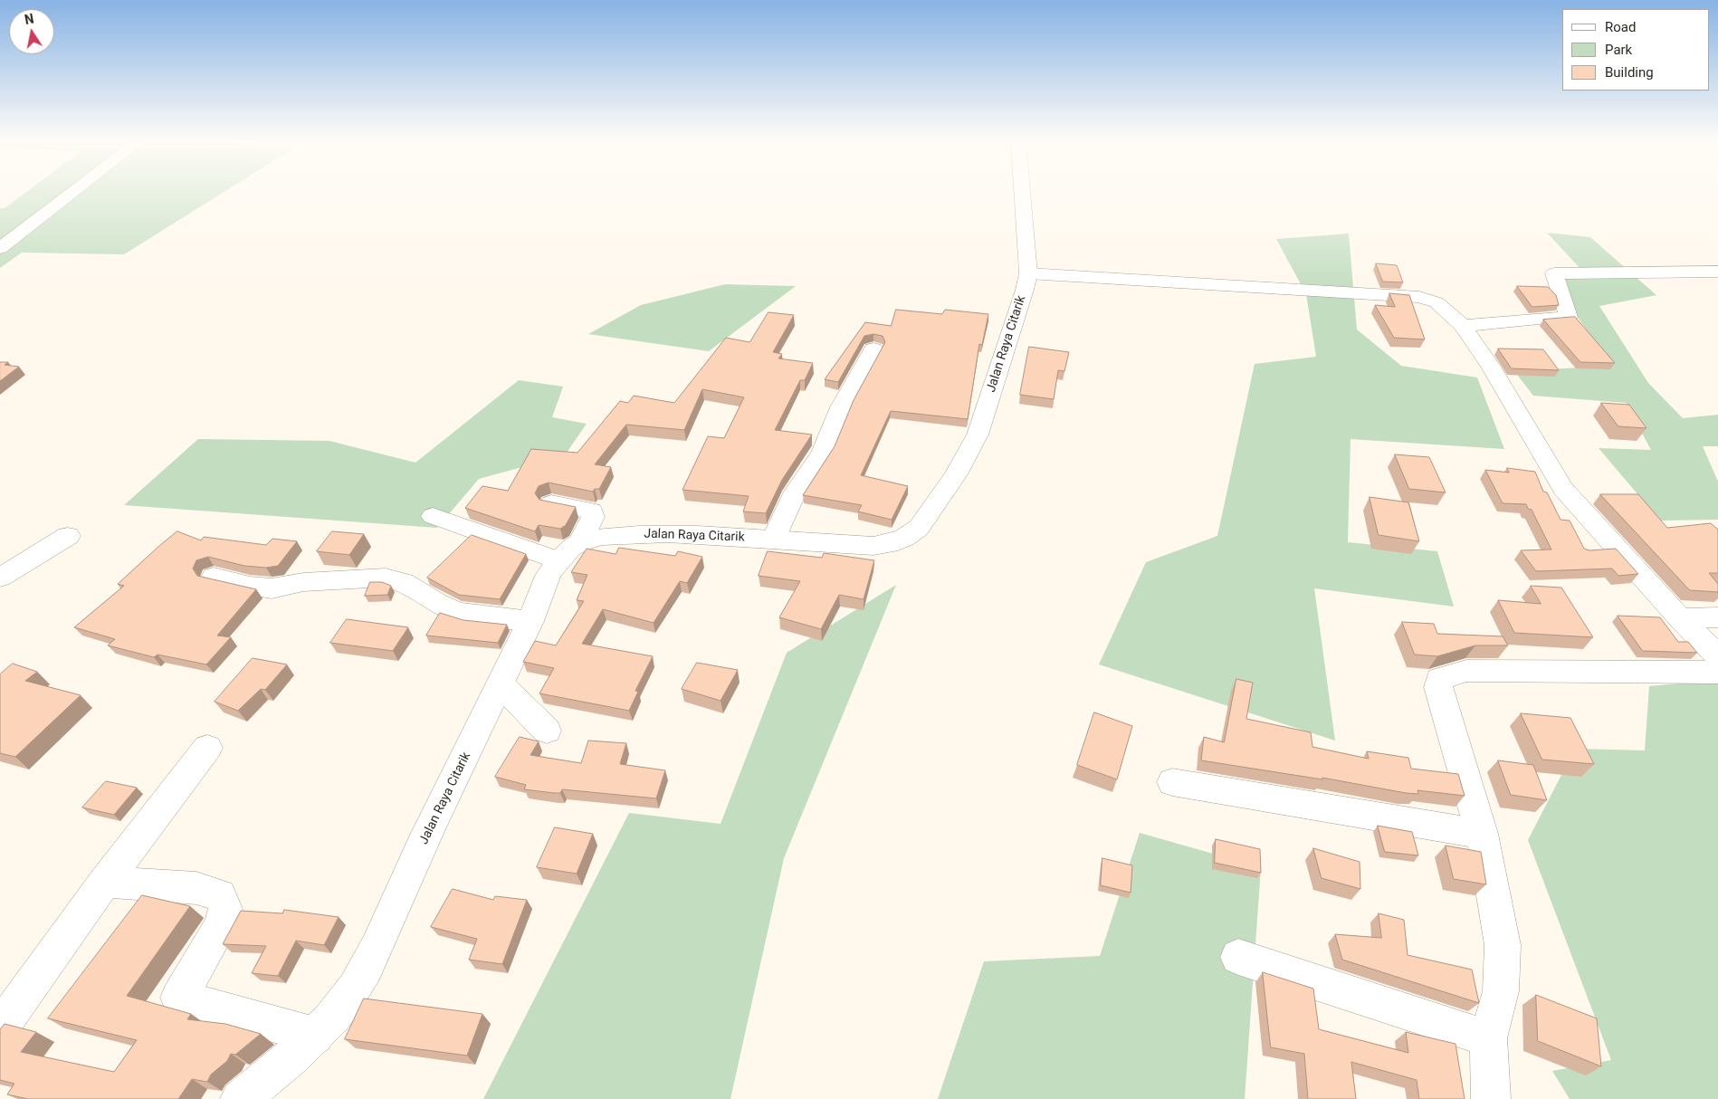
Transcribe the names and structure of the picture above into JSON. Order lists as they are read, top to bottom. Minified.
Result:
{"streets":{"street":["Jalan Raya Citarik"]},"legend":["Road","Park","Building"],"north":"top"}
